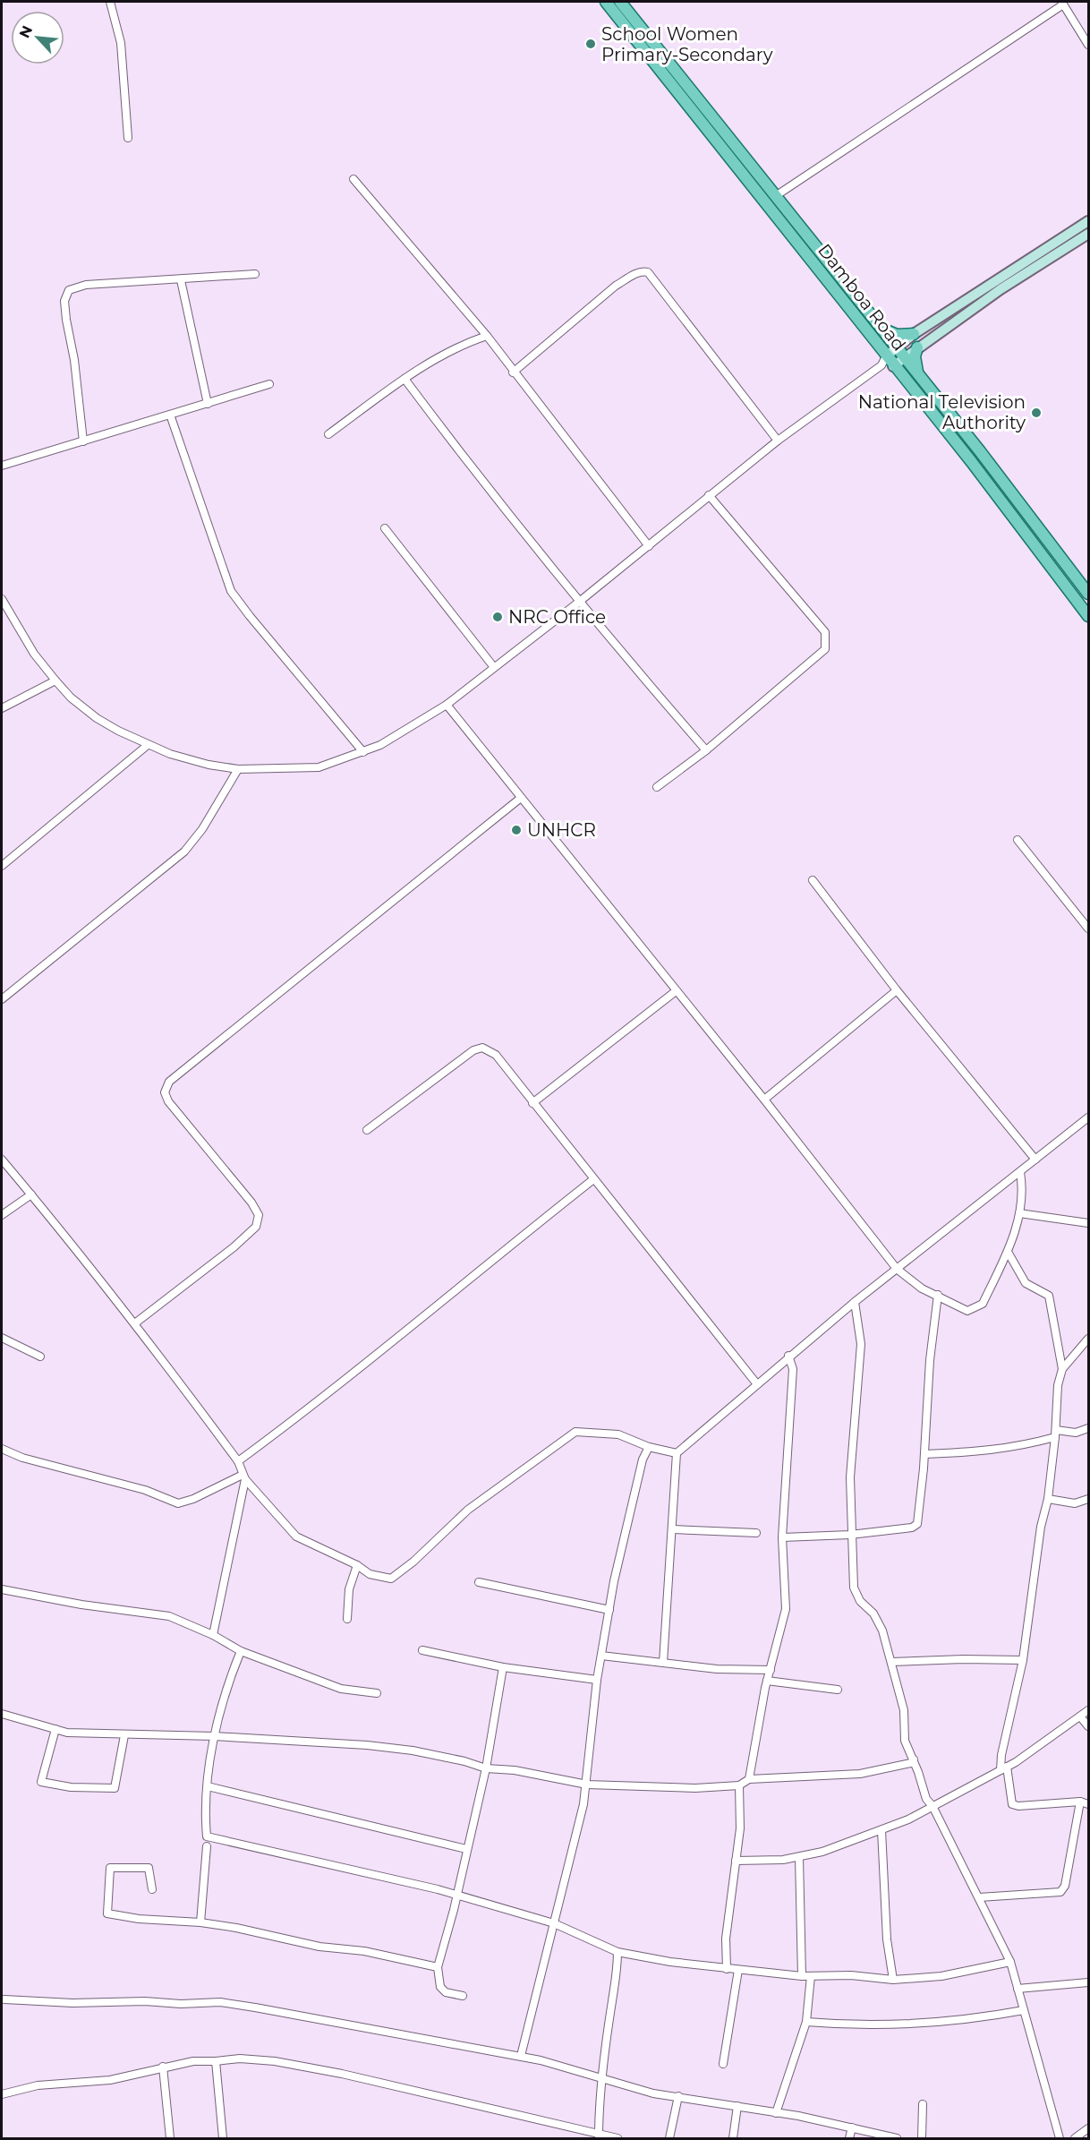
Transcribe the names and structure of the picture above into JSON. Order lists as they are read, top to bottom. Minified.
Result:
{"streets":{"main road":["Damboa Road"]},"places":["School Women Primary-Secondary","National Television Authority","NRC Office","UNHCR"],"north":"top left"}
